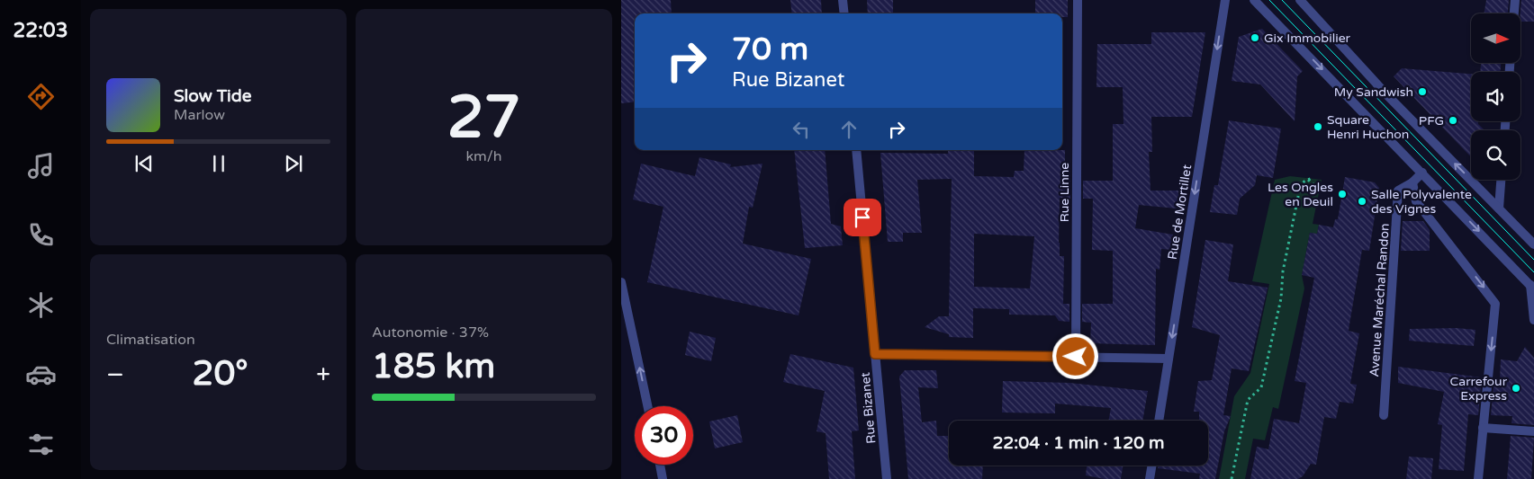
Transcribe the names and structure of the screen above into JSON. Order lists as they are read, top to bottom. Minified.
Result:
{"streets":{"street":["Rue Linne","Rue de Mortillet","Avenue Maréchal Randon","Rue Bizanet"]},"one_way":["Rue de Mortillet"],"places":["Gix Immobilier","My Sandwish","PFG","Square Henri Huchon","Les Ongles en Deuil","Salle Polyvalente des Vignes","Carrefour Express"],"north":"right","page":{"tabs":"22:03","tile":[["27","km/h"],"Climatisation",["Autonomie · 37%","185 km"]],"turn":["70 m","Rue Bizanet"],"song":["Slow Tide","Marlow"],"heat":["−","20°","+"],"limit":"30","trip":"22:04 · 1 min · 120 m"}}
